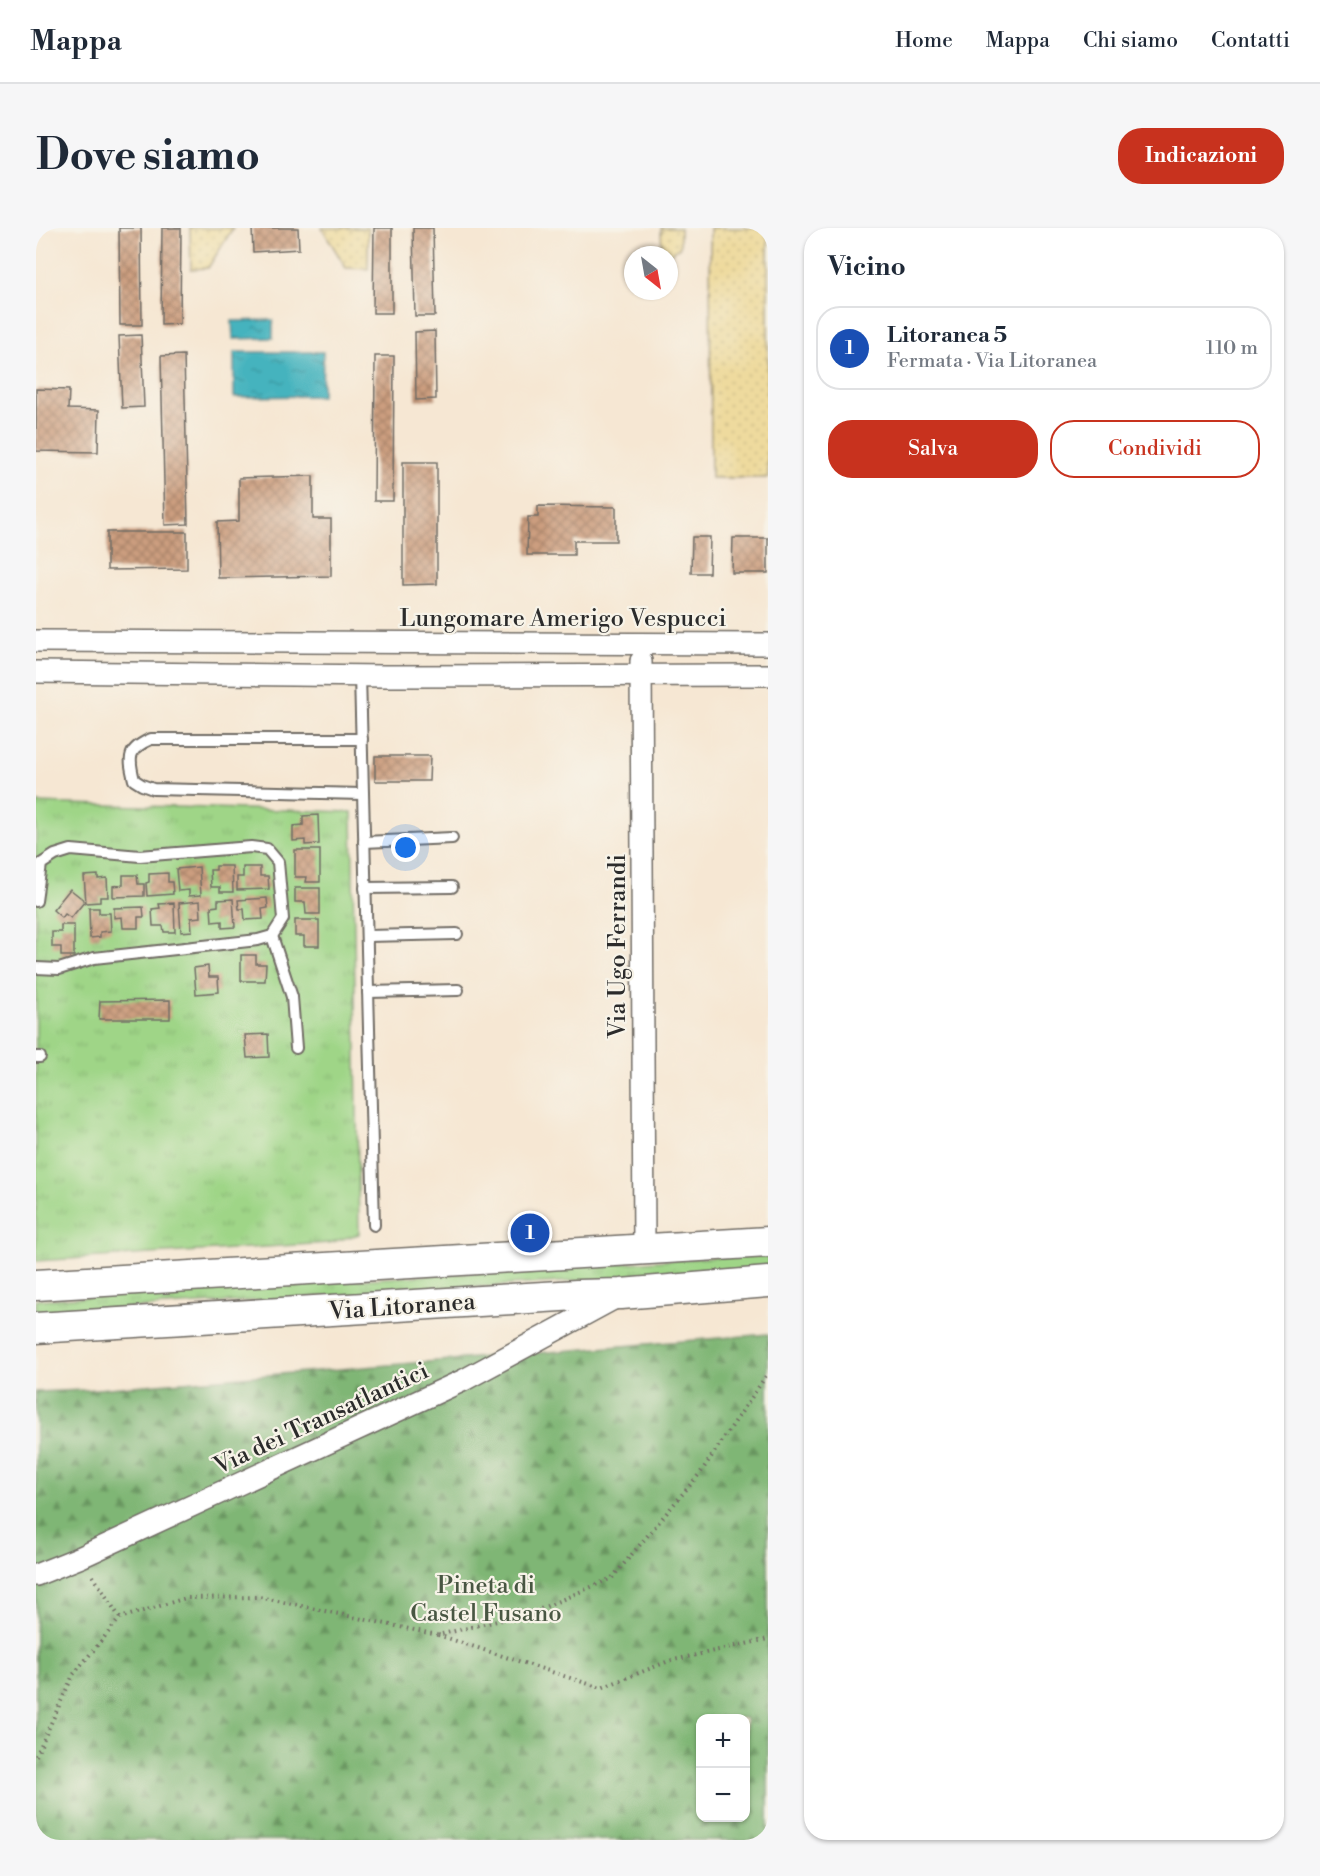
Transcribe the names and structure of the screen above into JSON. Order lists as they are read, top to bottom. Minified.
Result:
{"streets":{"main road":["Via Litoranea"],"street":["Lungomare Amerigo Vespucci","Via Ugo Ferrandi","Via dei Transatlantici"]},"crossings":[["Lungomare Amerigo Vespucci","Via Ugo Ferrandi"],["Via Ugo Ferrandi","Via Litoranea"],["Via Litoranea","Via dei Transatlantici"]],"parks":["Pineta di Castel Fusano"],"north":"bottom right","page":{"header":"Mappa","nav":["Home","Mappa","Chi siamo","Contatti"],"buttons":["Indicazioni",["Salva","Condividi"]],"title":"Dove siamo","heading":"Vicino","list":[{"mark":"1","name":"Litoranea 5","note":"Fermata · Via Litoranea","value":"110 m"}],"pins":"1","map_buttons":["+","−"]}}
